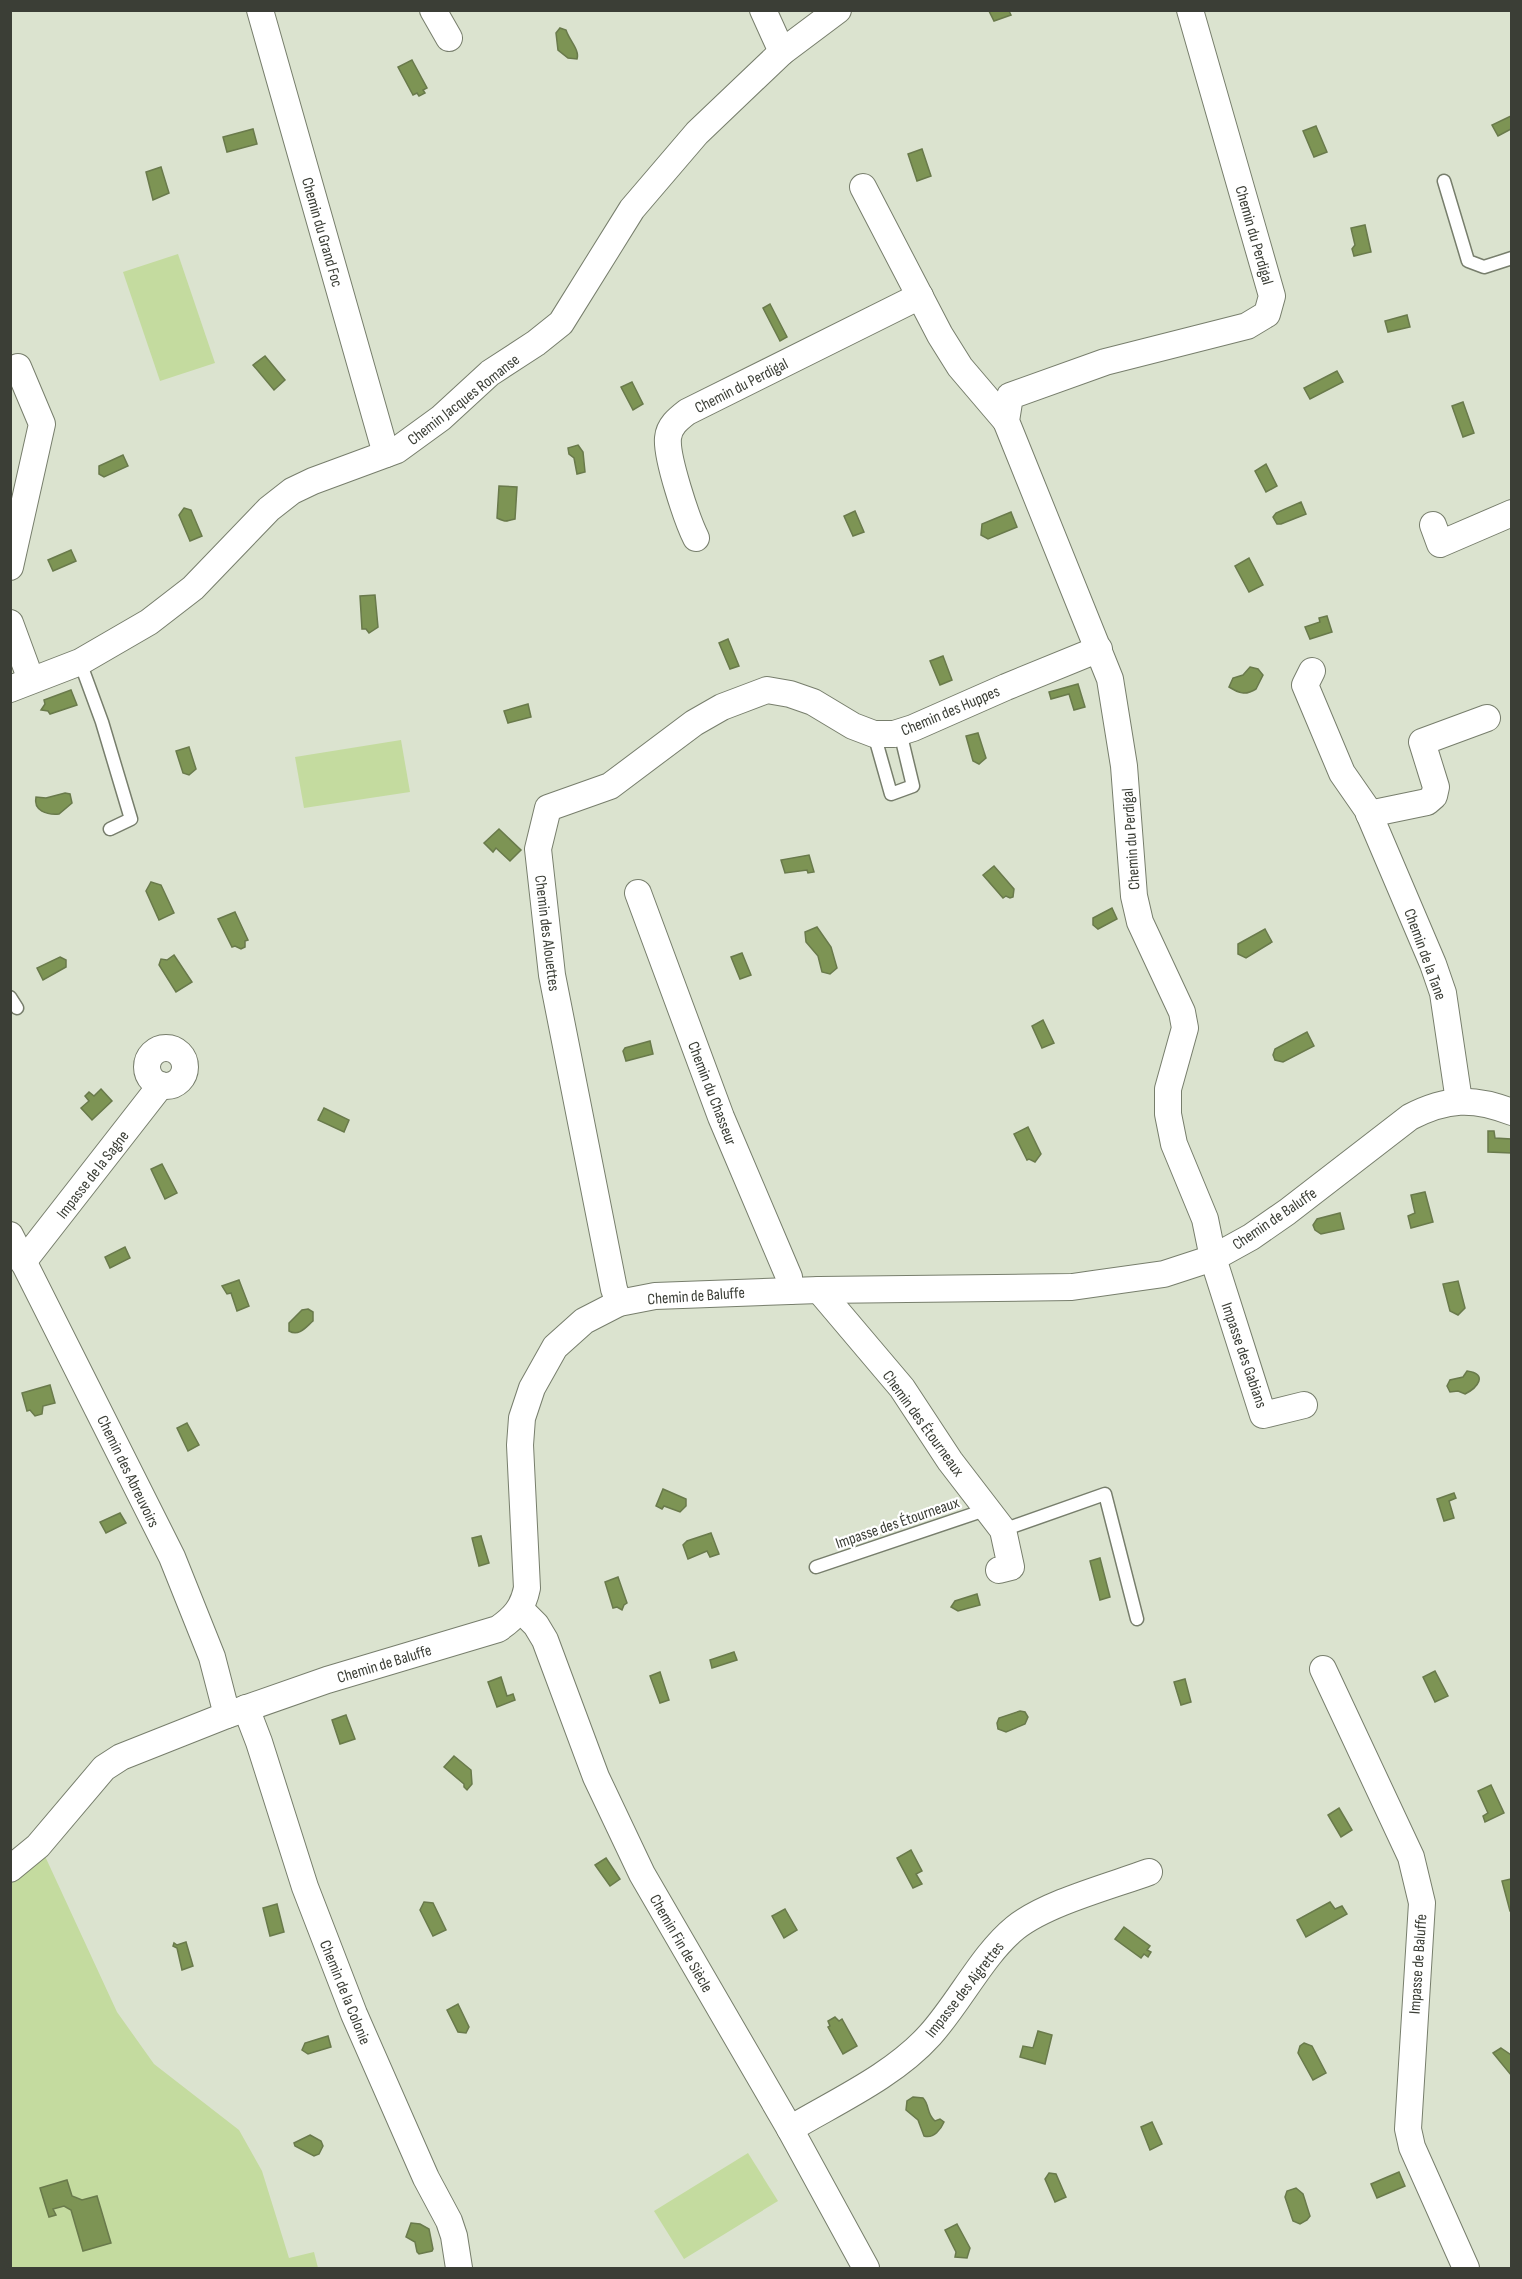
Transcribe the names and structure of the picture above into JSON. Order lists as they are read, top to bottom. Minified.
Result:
{"streets":{"street":["Chemin du Grand Foc","Chemin du Perdigal","Chemin Jacques Romanse","Chemin des Huppes","Chemin des Alouettes","Chemin de la Tane","Chemin du Chasseur","Impasse de la Sagne","Chemin de Baluffe","Impasse des Gabians","Chemin des Étourneaux","Chemin des Abreuvoirs","Chemin Fin de Siècle","Impasse de Baluffe","Impasse des Aigrettes","Chemin de la Colonie"],"lane":["Impasse des Étourneaux"]},"crossings":[["Chemin du Grand Foc","Chemin Jacques Romanse"],["Chemin du Perdigal","Chemin des Huppes"],["Chemin du Perdigal","Chemin de Baluffe"],["Chemin du Perdigal","Impasse des Gabians"],["Chemin des Huppes","Chemin des Alouettes"],["Chemin des Alouettes","Chemin de Baluffe"],["Chemin de la Tane","Chemin de Baluffe"],["Chemin du Chasseur","Chemin de Baluffe"],["Impasse de la Sagne","Chemin des Abreuvoirs"],["Chemin de Baluffe","Impasse des Gabians"],["Chemin de Baluffe","Chemin des Étourneaux"],["Chemin de Baluffe","Chemin des Abreuvoirs"],["Chemin de Baluffe","Chemin Fin de Siècle"],["Chemin de Baluffe","Chemin de la Colonie"],["Chemin des Étourneaux","Impasse des Étourneaux"],["Chemin des Abreuvoirs","Chemin de la Colonie"],["Chemin Fin de Siècle","Impasse des Aigrettes"]]}
